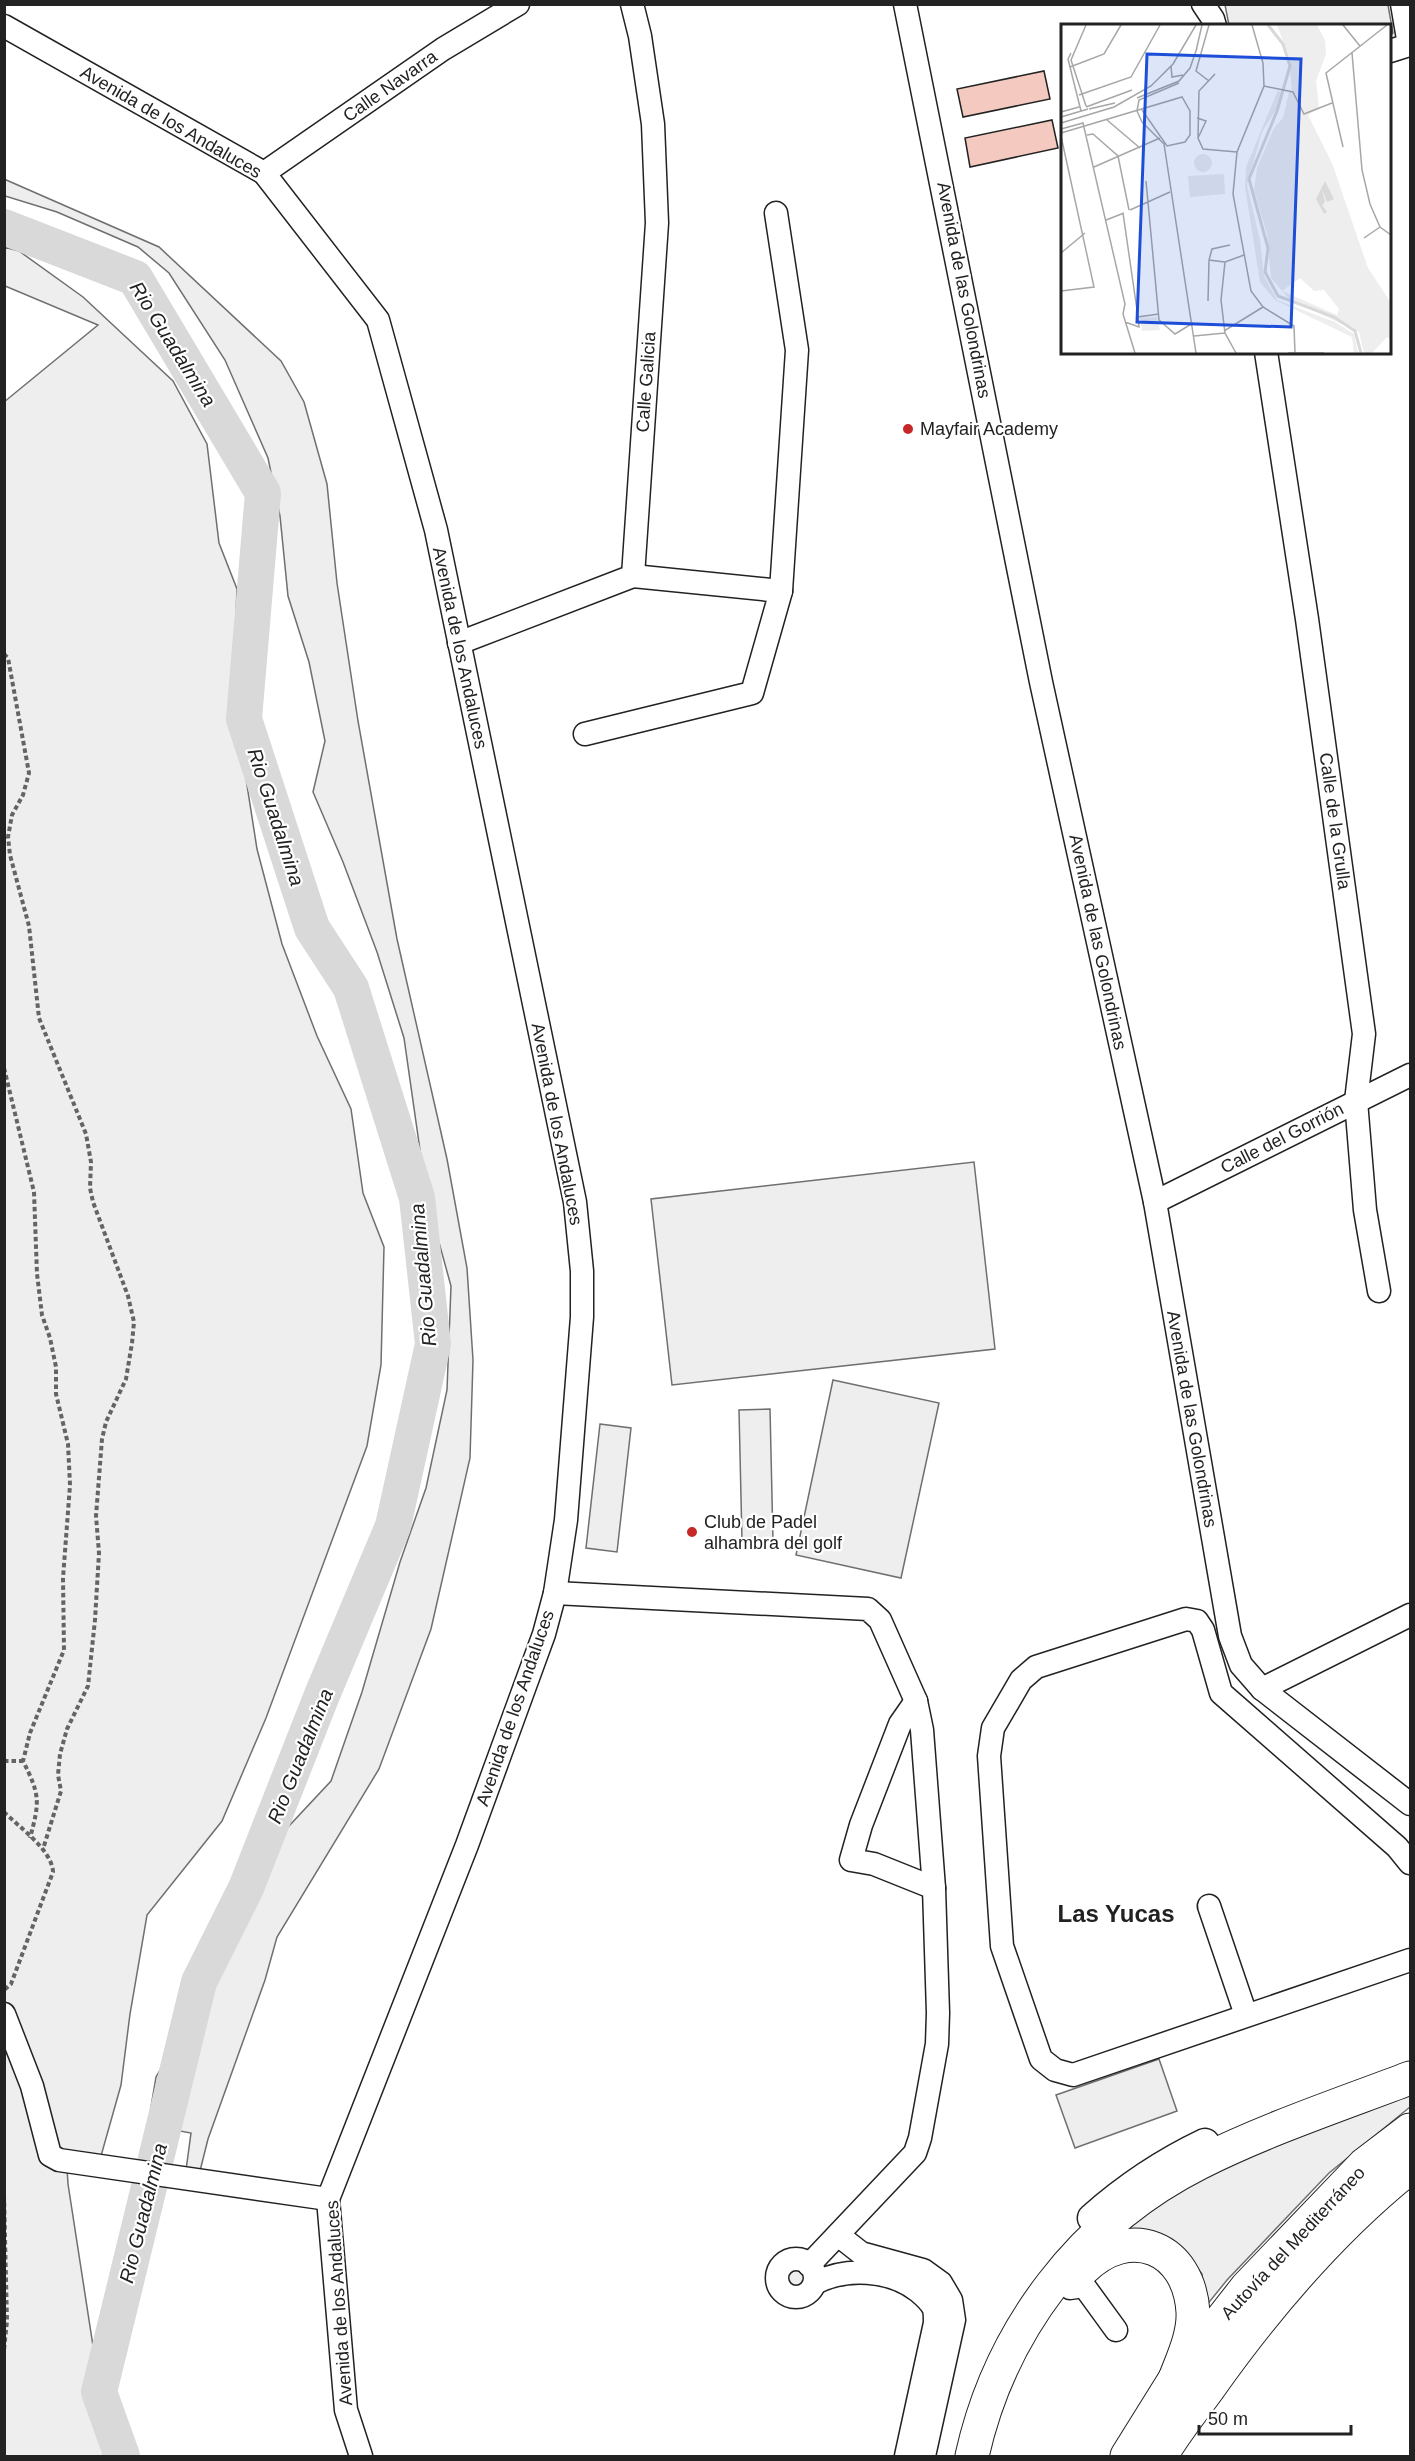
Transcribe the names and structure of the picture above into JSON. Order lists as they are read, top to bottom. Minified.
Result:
{"streets":{"highway":["Autovía del Mediterráneo"],"street":["Calle Navarra","Avenida de los Andaluces","Avenida de las Golondrinas","Calle Galicia","Calle de la Grulla","Calle del Gorrión"]},"crossings":[["Calle Navarra","Avenida de los Andaluces"],["Avenida de las Golondrinas","Calle del Gorrión"],["Calle de la Grulla","Calle del Gorrión"]],"districts":["Las Yucas"],"water":["Rio Guadalmina"],"places":["Mayfair Academy","Club de Padel alhambra del golf"],"scale_bar":"50 m"}
